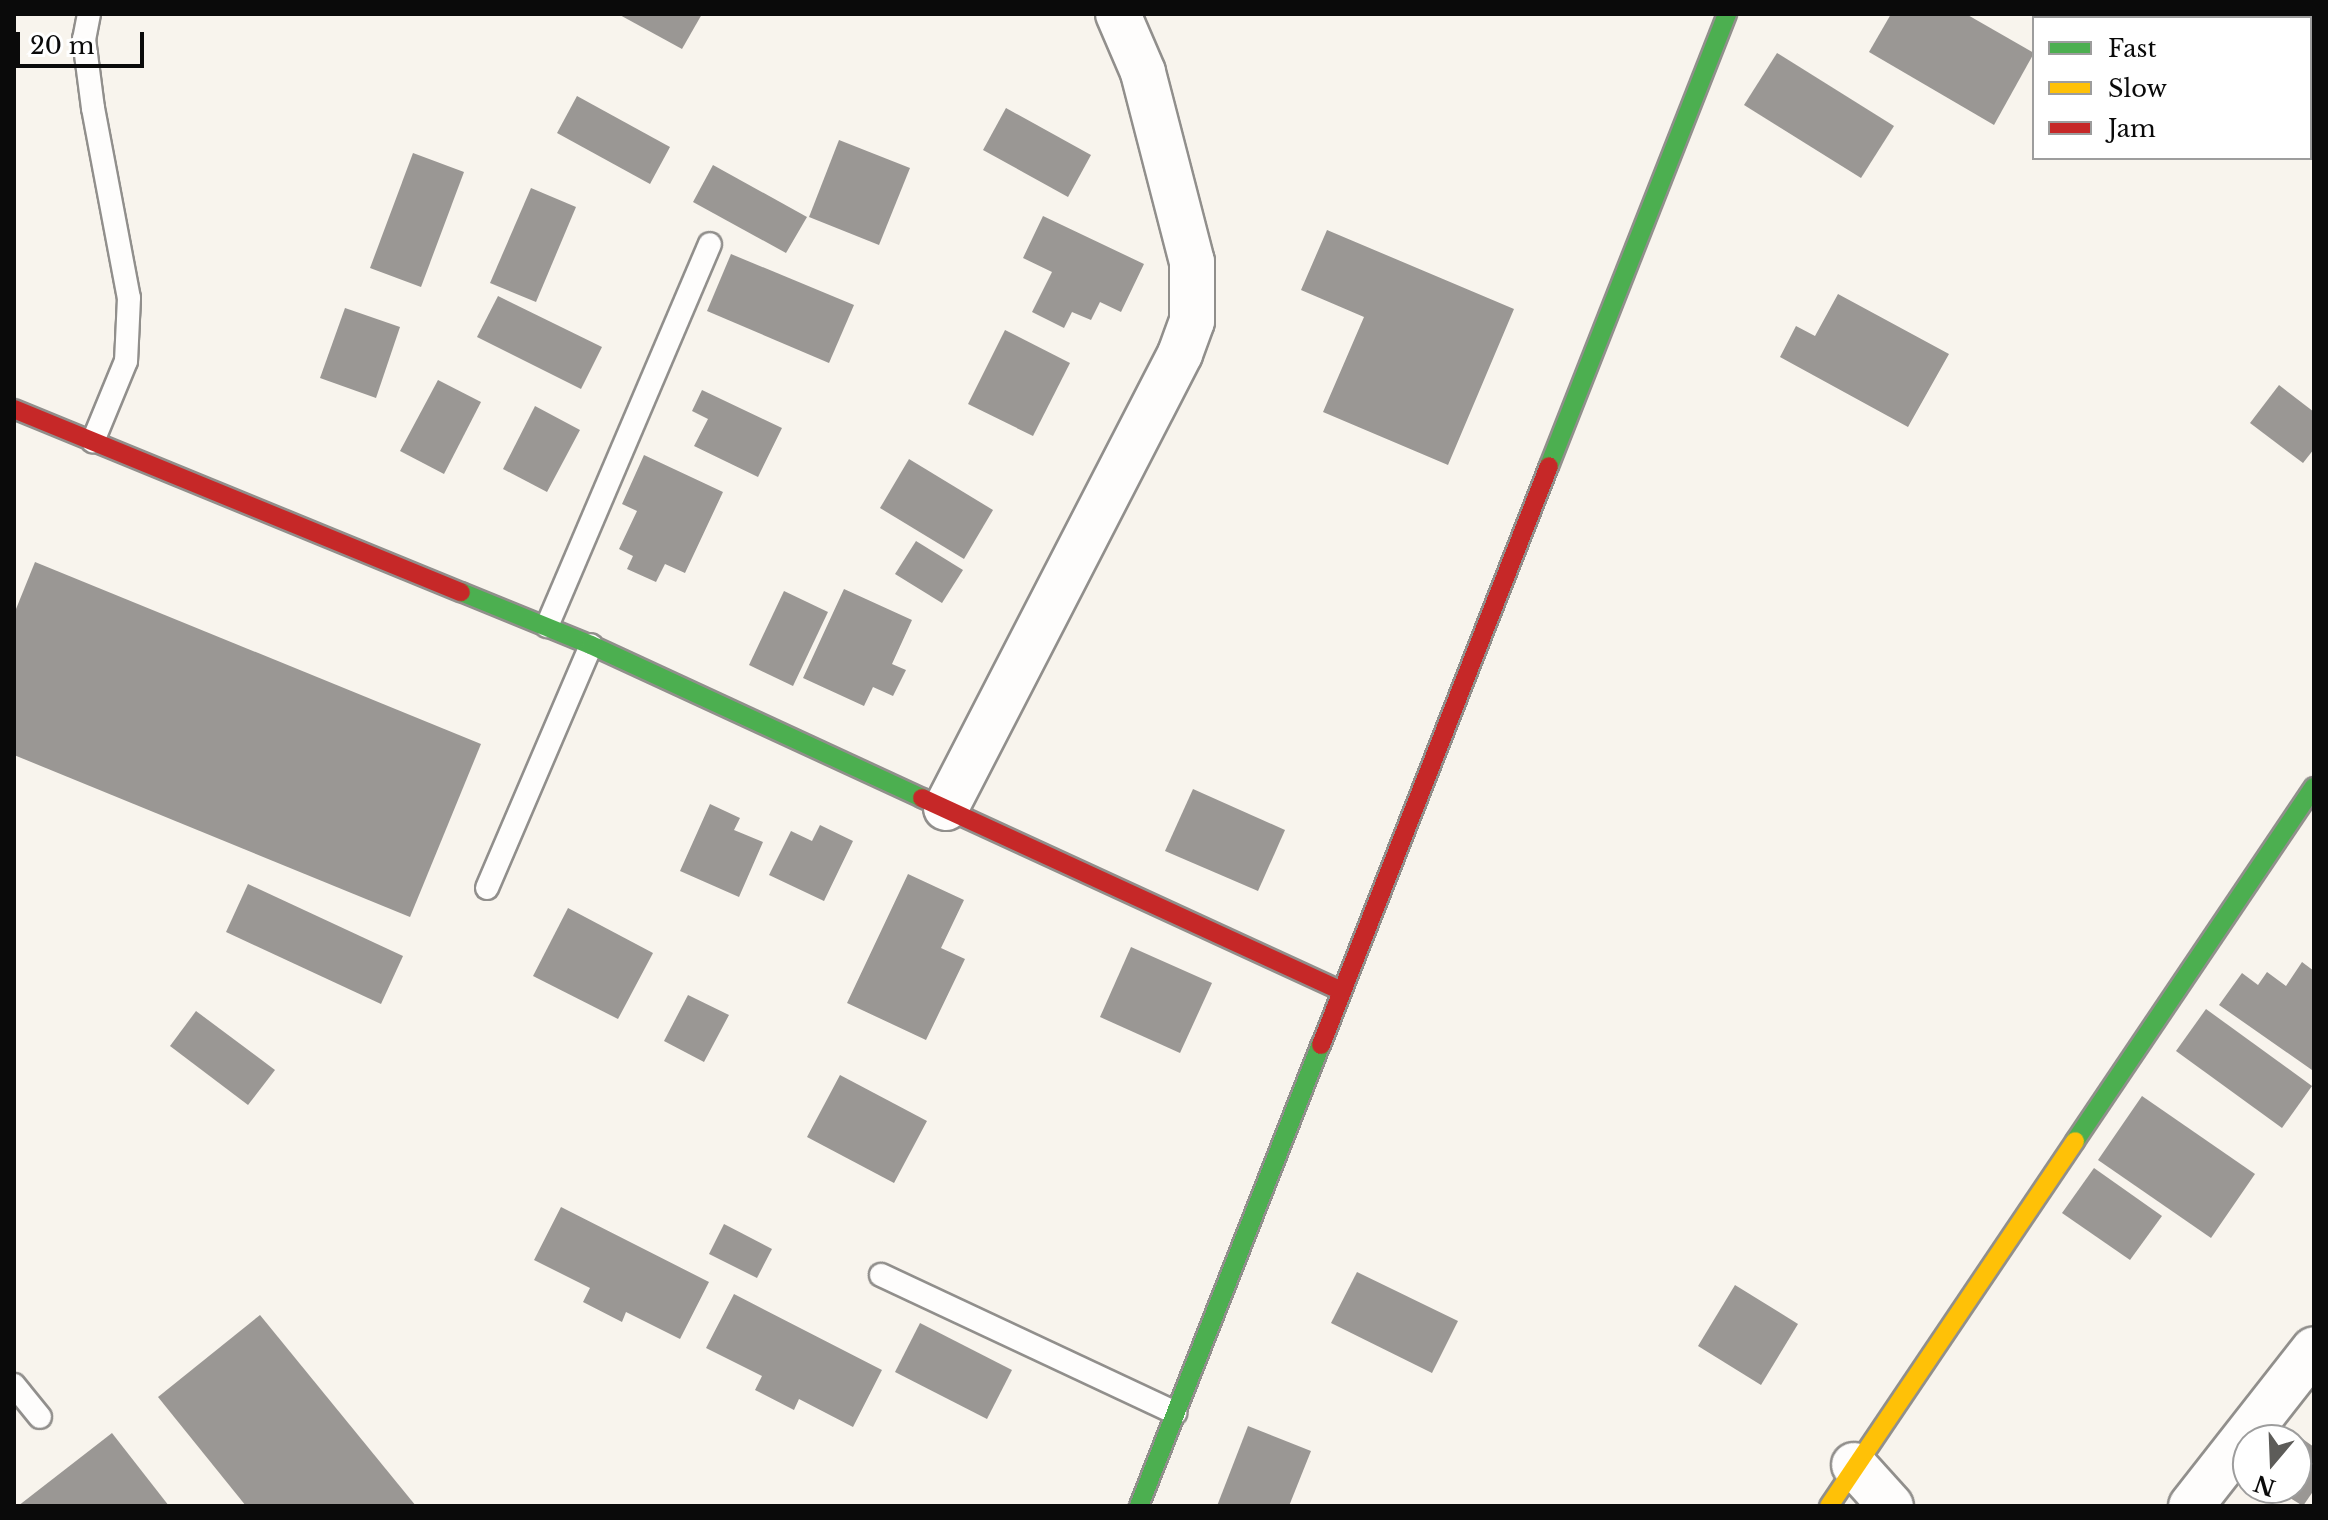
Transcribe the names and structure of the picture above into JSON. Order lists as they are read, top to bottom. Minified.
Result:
{"legend":["Fast","Slow","Jam"],"scale_bar":"20 m","north":"bottom"}
